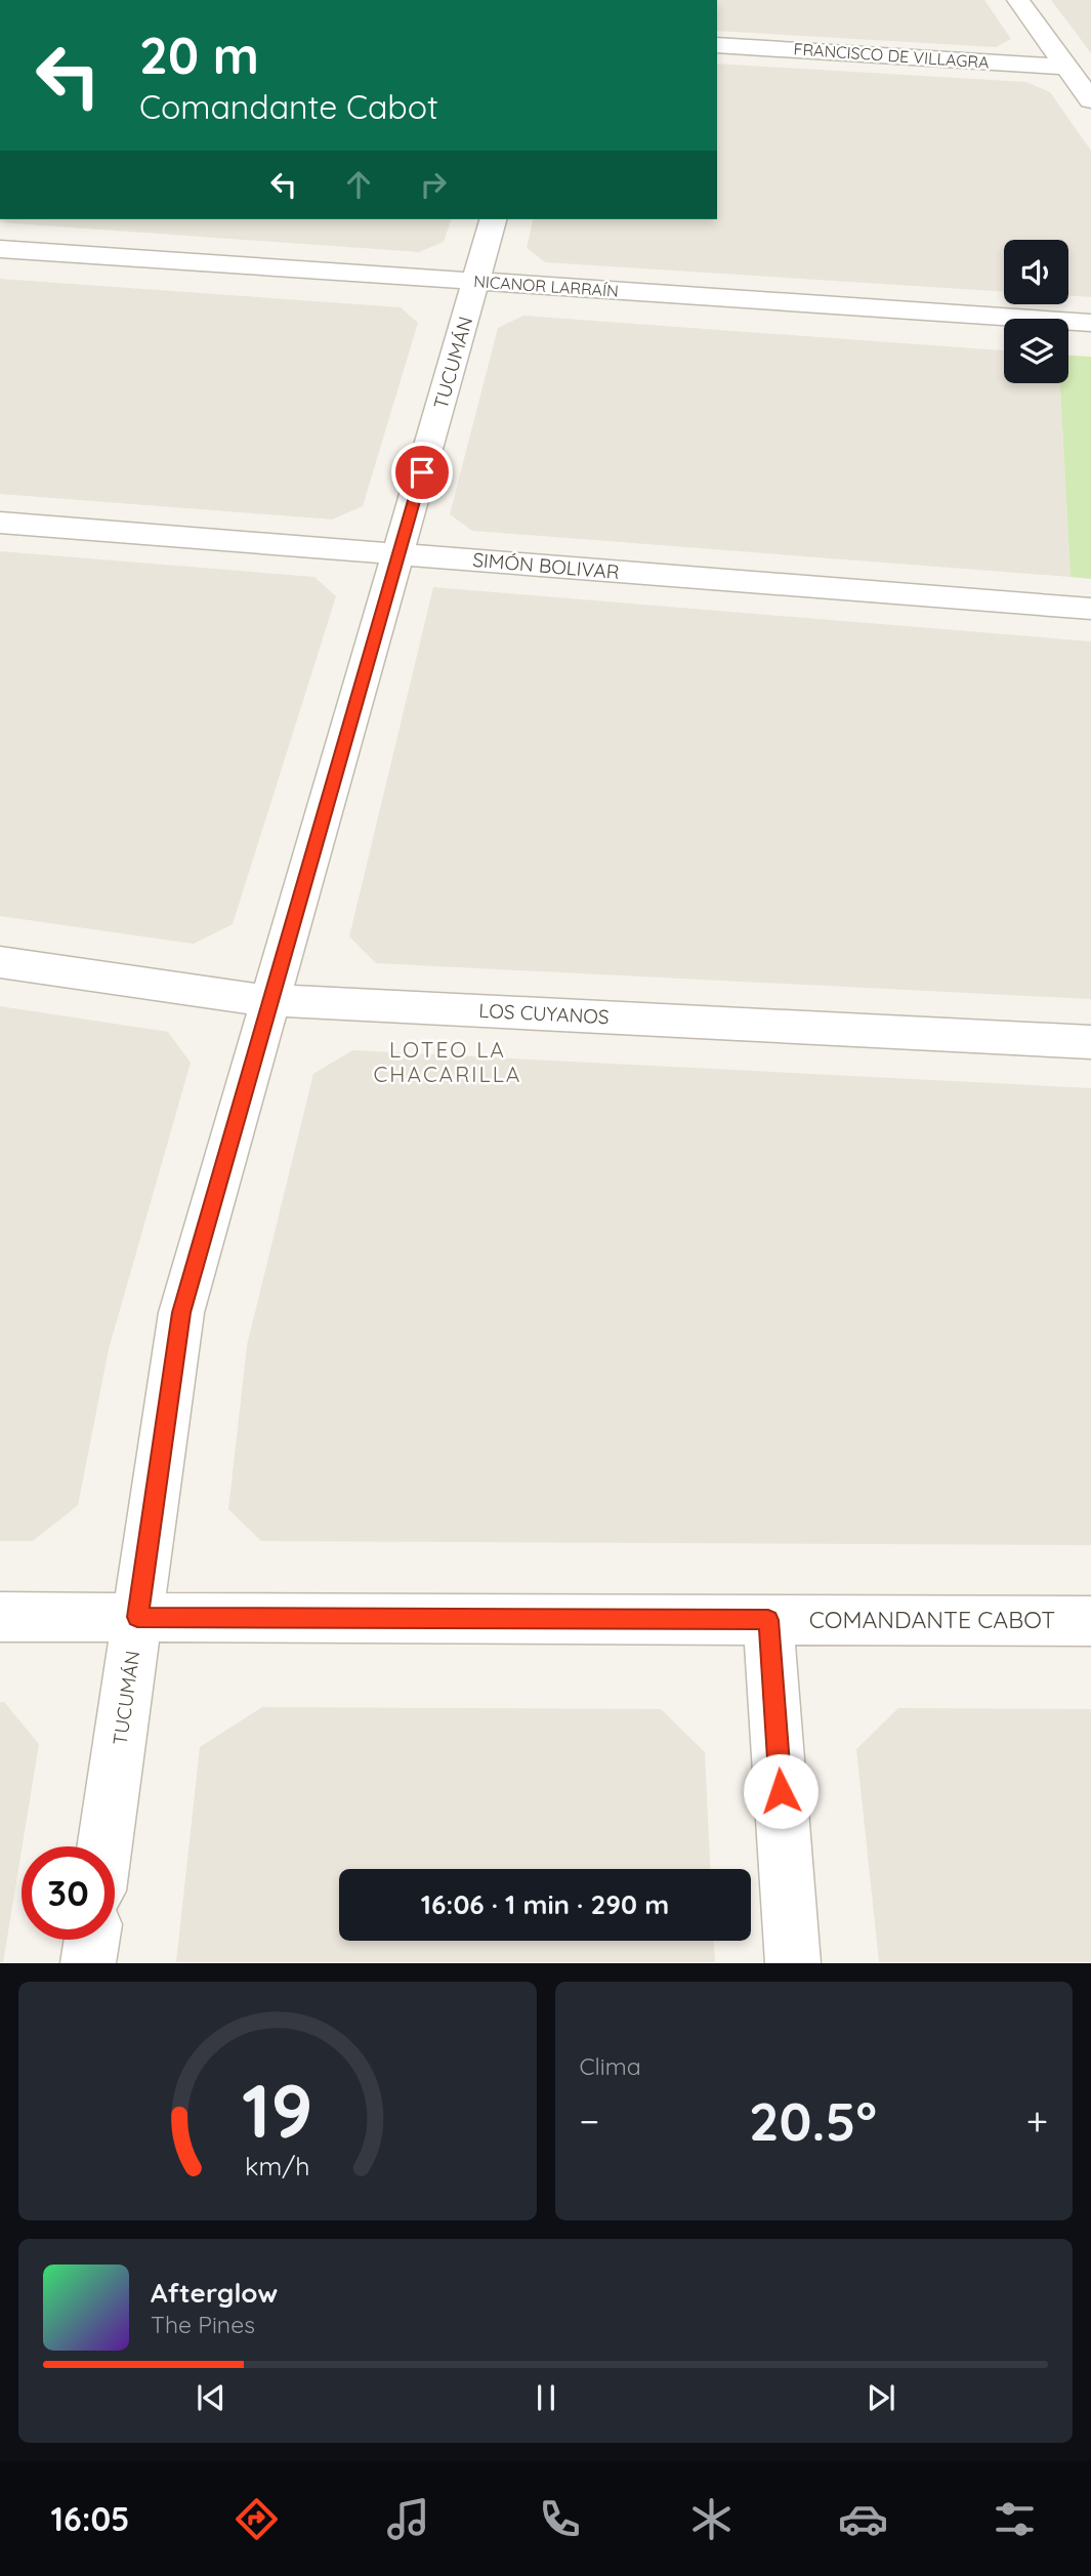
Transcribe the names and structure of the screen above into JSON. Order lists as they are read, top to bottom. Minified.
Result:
{"streets":{"street":["FRANCISCO DE VILLAGRA","NICANOR LARRAÍN","TUCUMÁN","SIMÓN BOLIVAR","LOS CUYANOS","COMANDANTE CABOT"]},"crossings":[["NICANOR LARRAÍN","TUCUMÁN"],["TUCUMÁN","SIMÓN BOLIVAR"],["TUCUMÁN","LOS CUYANOS"],["TUCUMÁN","COMANDANTE CABOT"]],"districts":["LOTEO LA CHACARILLA"],"page":{"turn":["20 m","Comandante Cabot"],"limit":"30","trip":"16:06 · 1 min · 290 m","tile":"Clima","heat":["−","20.5°","+"],"song":["Afterglow","The Pines"],"tabs":"16:05","gauge":["19","km/h"]}}
